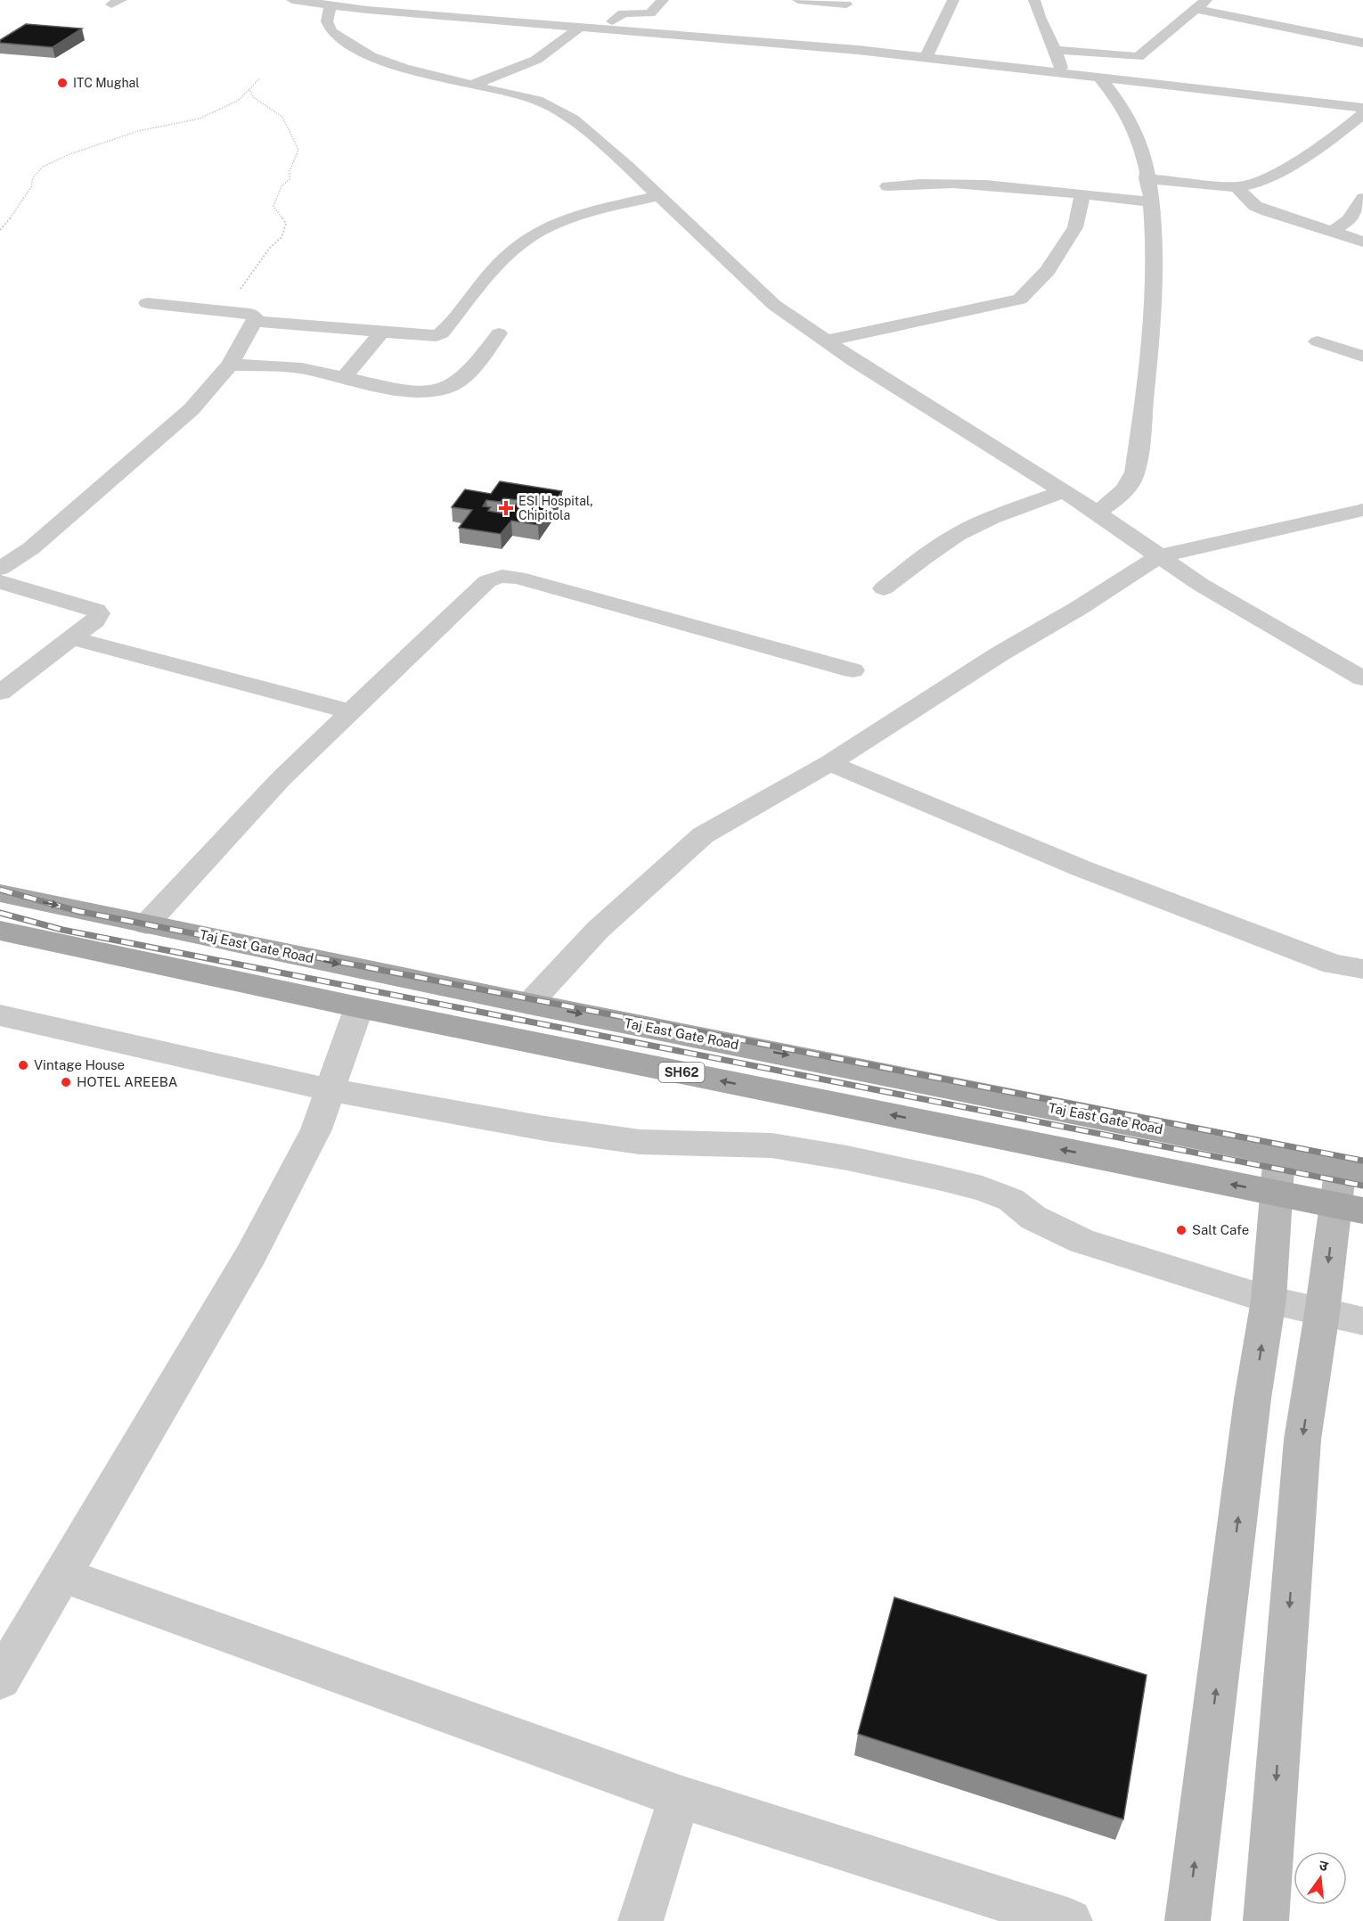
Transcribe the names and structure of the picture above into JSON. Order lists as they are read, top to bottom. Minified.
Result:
{"streets":{"main road":["Taj East Gate Road","SH62"]},"places":{"other":["ITC Mughal","Vintage House","HOTEL AREEBA","Salt Cafe"],"health":["ESI Hospital, Chipitola"]},"north":"top"}
